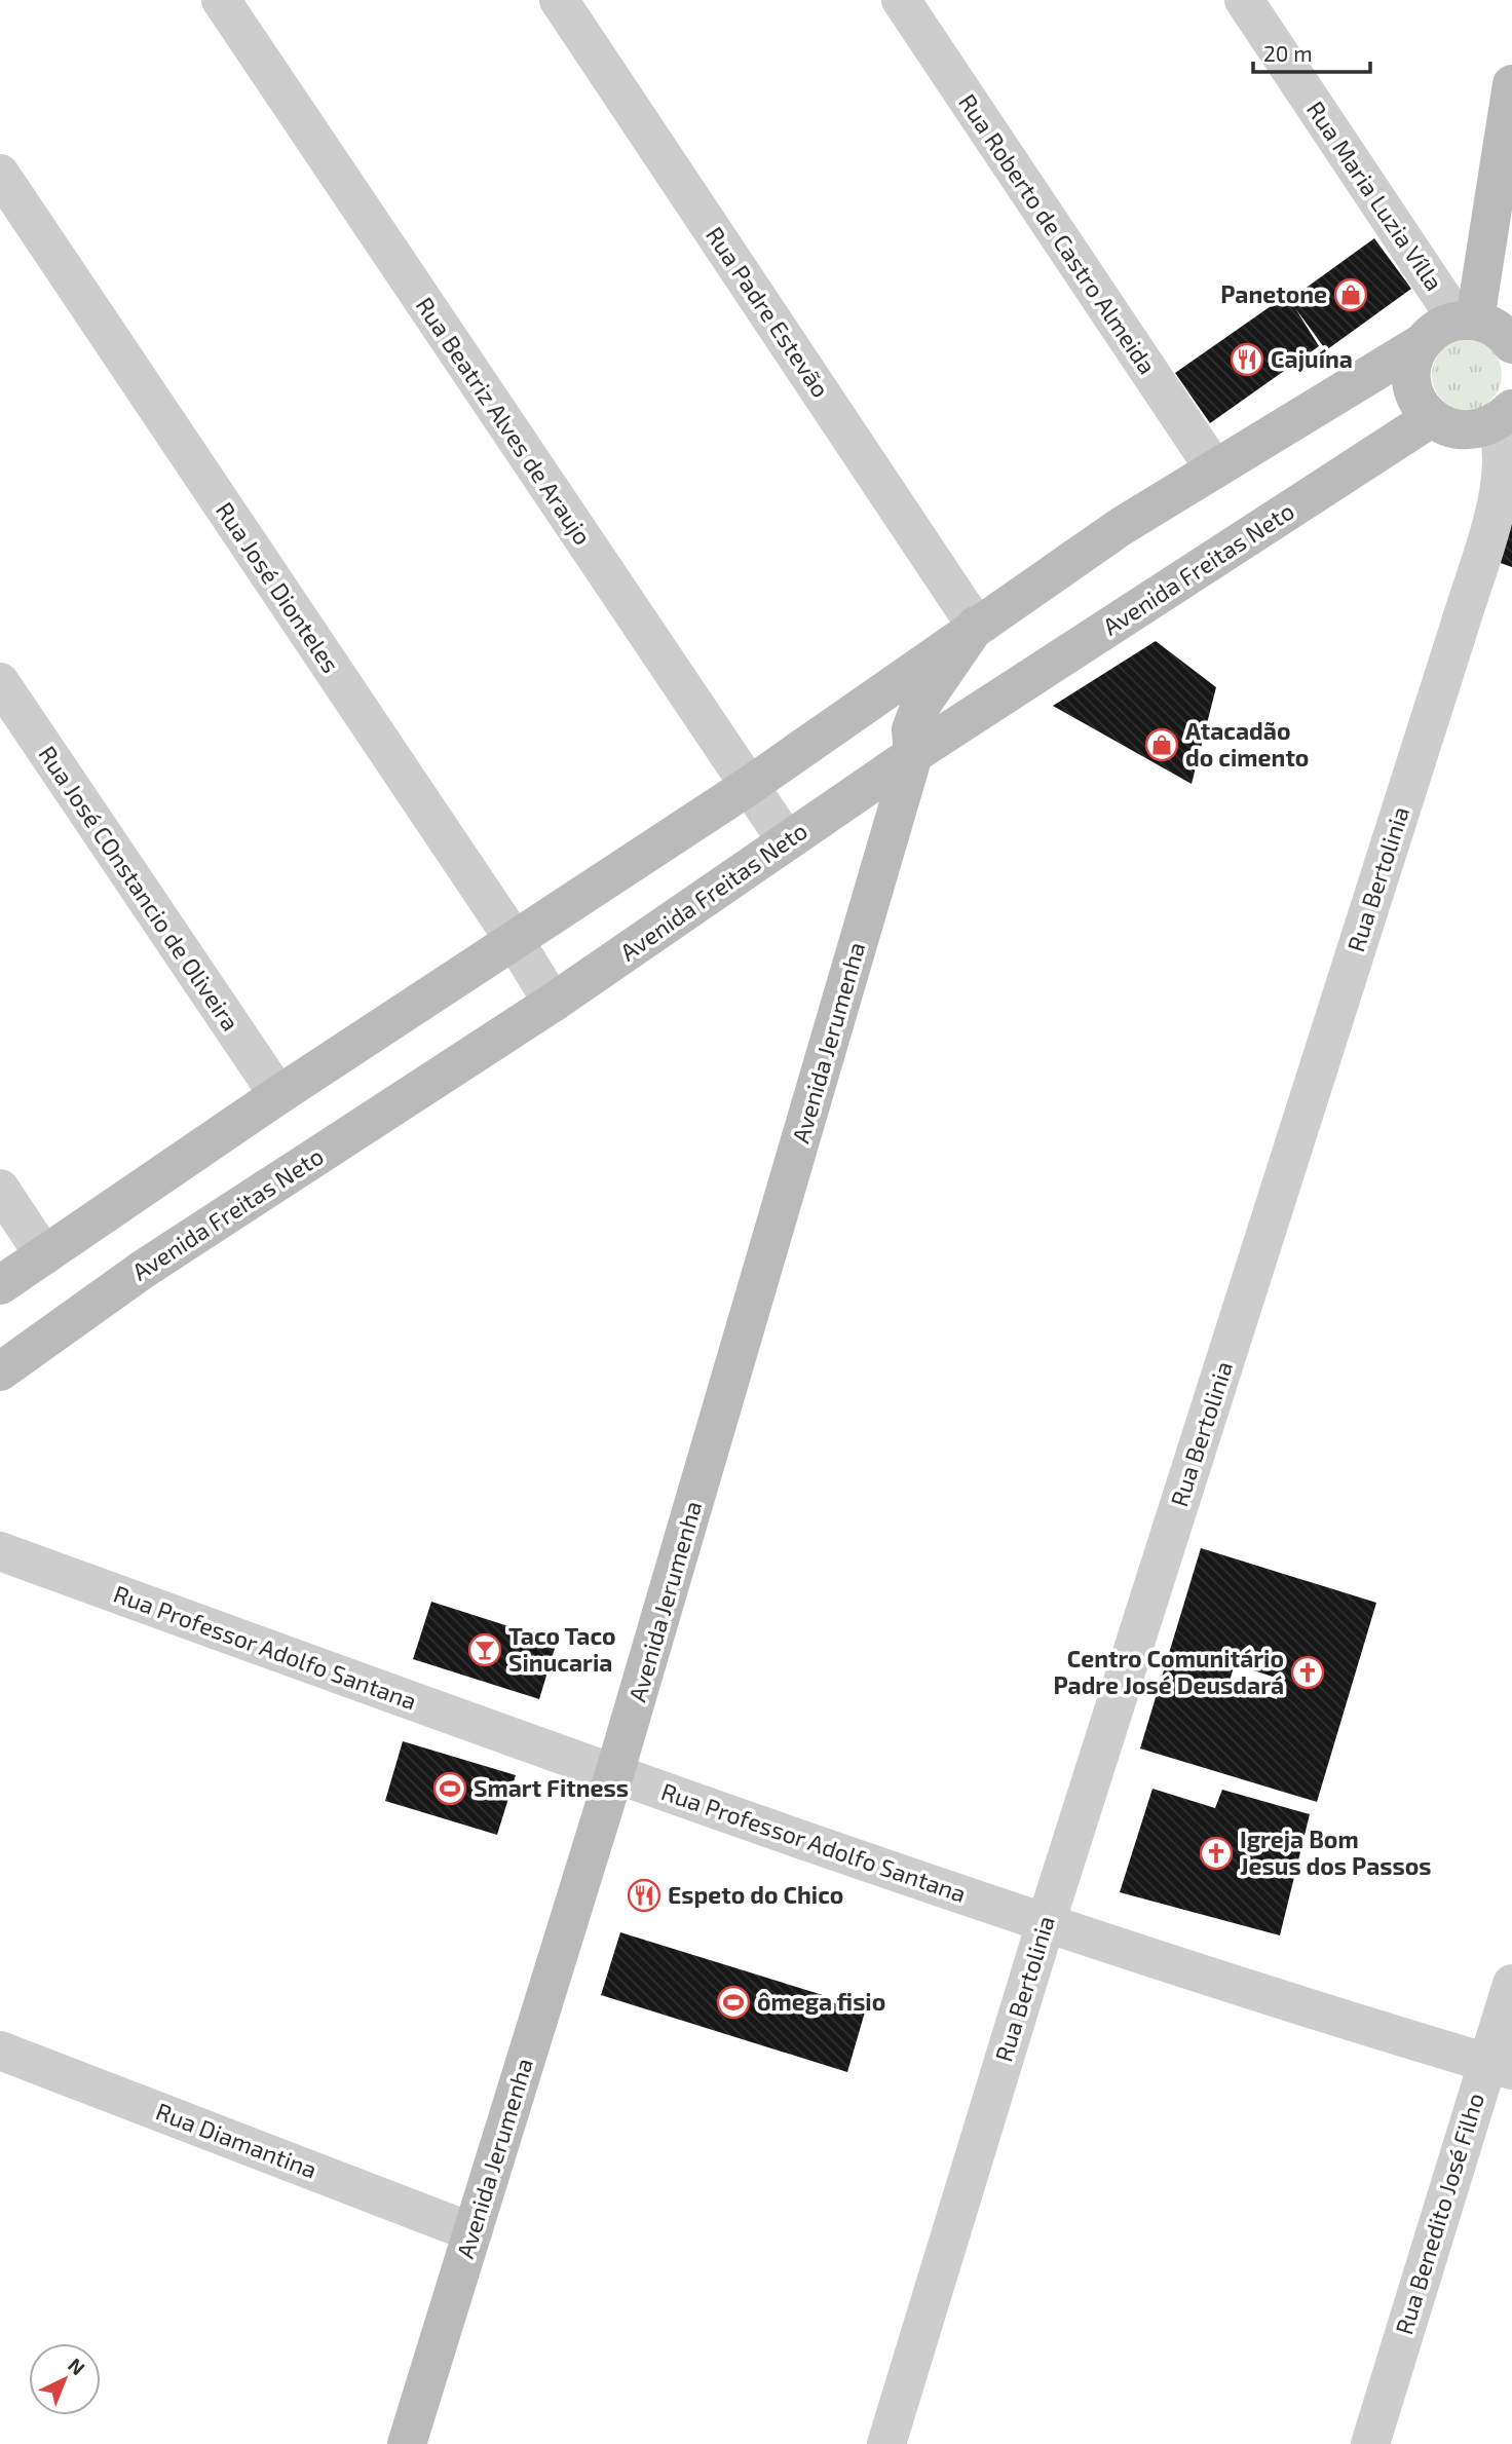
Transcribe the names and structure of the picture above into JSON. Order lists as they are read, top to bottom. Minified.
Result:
{"streets":{"main road":["Avenida Freitas Neto","Avenida Jerumenha"],"street":["Rua Maria Luzia Vílla","Rua Roberto de Castro Almeida","Rua Padre Estevão","Rua Beatriz Alves de Araujo","Rua José Dionteles","Rua Bertolinia","Rua José COnstancio de Oliveira","Rua Professor Adolfo Santana","Rua Diamantina","Rua Benedito José Filho"]},"crossings":[["Rua Padre Estevão","Avenida Jerumenha"],["Rua Beatriz Alves de Araujo","Avenida Freitas Neto"],["Avenida Freitas Neto","Rua José Dionteles"],["Avenida Freitas Neto","Avenida Jerumenha"],["Rua Bertolinia","Rua Professor Adolfo Santana"],["Avenida Jerumenha","Rua Professor Adolfo Santana"],["Avenida Jerumenha","Rua Diamantina"],["Rua Professor Adolfo Santana","Rua Benedito José Filho"]],"places":{"shop":["Panetone","Atacadão do cimento"],"restaurant":["Cajuína","Espeto do Chico"],"bar":["Taco Taco Sinucaria"],"church":["Centro Comunitário Padre José Deusdará","Igreja Bom Jesus dos Passos"],"sports":["Smart Fitness","ômega fisio"]},"scale_bar":"20 m","north":"top right"}
